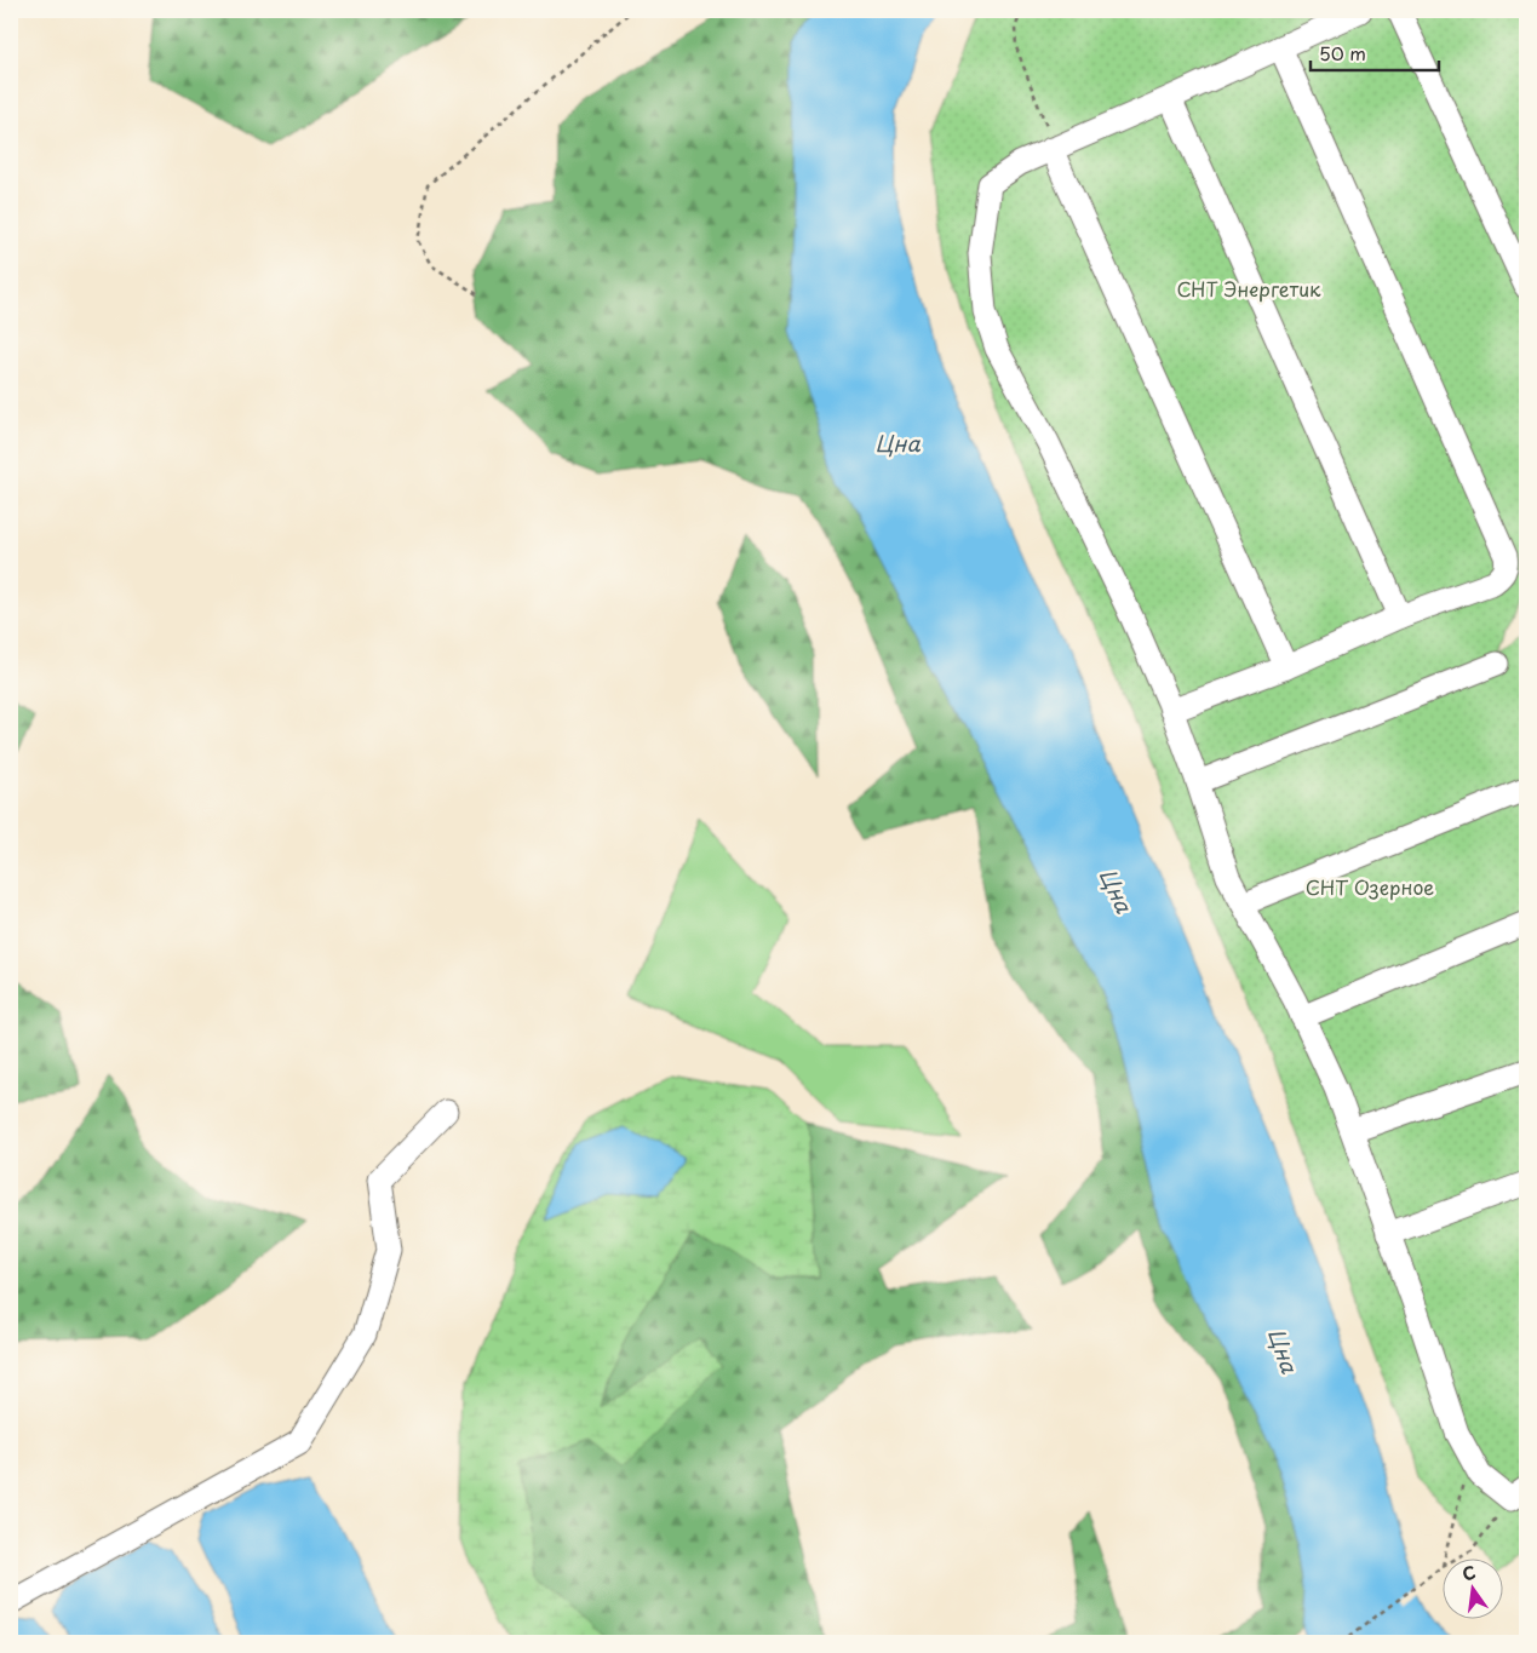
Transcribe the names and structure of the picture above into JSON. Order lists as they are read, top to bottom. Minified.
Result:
{"water":["Цна"],"parks":["СНТ Энергетик","СНТ Озерное"],"scale_bar":"50 m","north":"top"}
